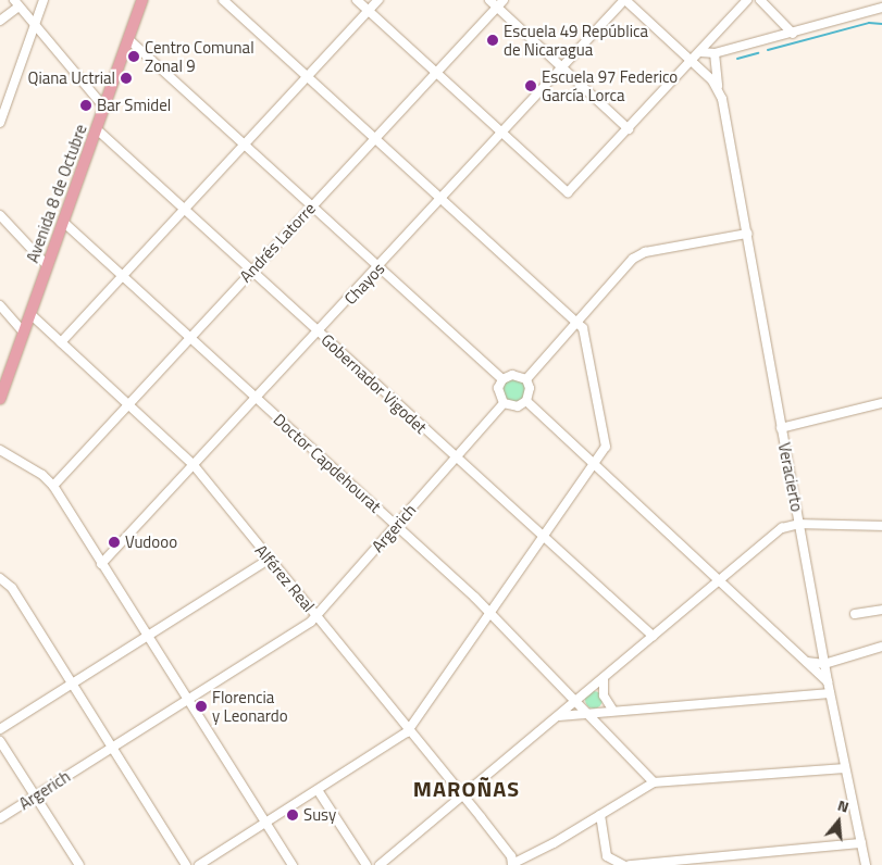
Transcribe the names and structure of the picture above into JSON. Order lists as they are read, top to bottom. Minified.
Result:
{"streets":{"main road":["Avenida 8 de Octubre"],"street":["Andrés Latorre","Chayos","Gobernador Vigodet","Doctor Capdehourat","Veracierto","Argerich","Alférez Real"]},"crossings":[["Avenida 8 de Octubre","Gobernador Vigodet"],["Avenida 8 de Octubre","Doctor Capdehourat"],["Avenida 8 de Octubre","Alférez Real"],["Andrés Latorre","Gobernador Vigodet"],["Andrés Latorre","Doctor Capdehourat"],["Andrés Latorre","Alférez Real"],["Chayos","Gobernador Vigodet"],["Chayos","Doctor Capdehourat"],["Chayos","Alférez Real"],["Gobernador Vigodet","Argerich"],["Doctor Capdehourat","Argerich"],["Argerich","Alférez Real"]],"districts":["MAROÑAS"],"places":["Escuela 49 República de Nicaragua","Centro Comunal Zonal 9","Qiana Uctrial","Escuela 97 Federico García Lorca","Bar Smidel","Vudooo","Florencia y Leonardo","Susy"],"north":"top"}
